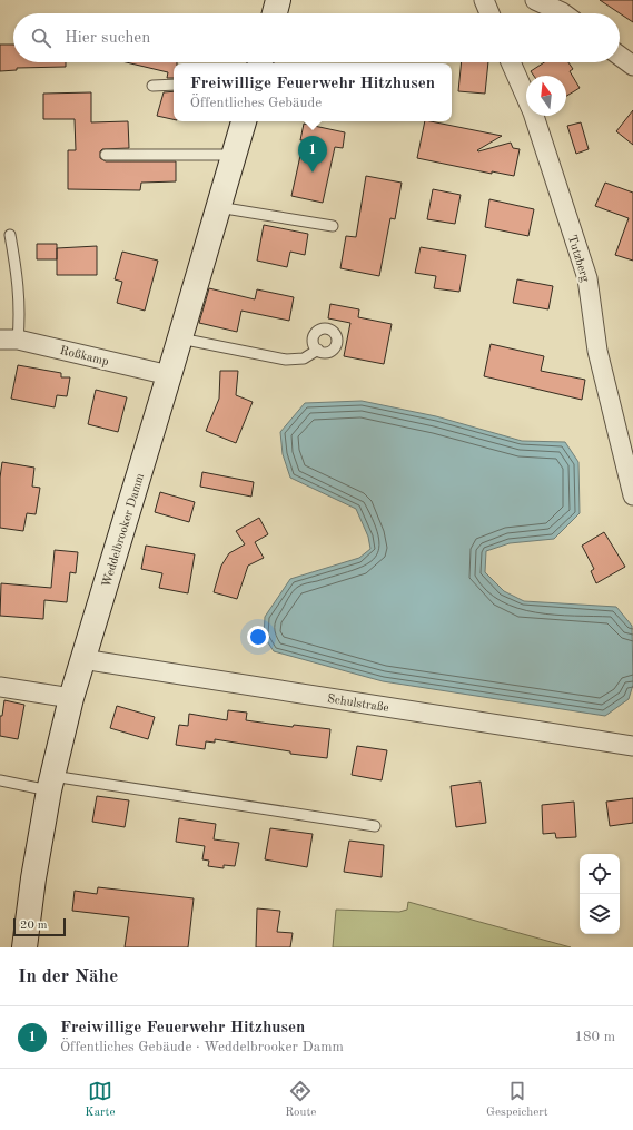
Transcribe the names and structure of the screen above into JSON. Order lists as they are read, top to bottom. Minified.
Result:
{"streets":{"street":["Tutzberg","Roßkamp","Weddelbrooker Damm","Schulstraße"]},"crossings":[["Roßkamp","Weddelbrooker Damm"],["Weddelbrooker Damm","Schulstraße"]],"scale_bar":"20 m","north":"top","page":{"search":"Hier suchen","popup":["Freiwillige Feuerwehr Hitzhusen","Öffentliches Gebäude"],"pins":"1","scale":"20 m","heading":"In der Nähe","list":[{"mark":"1","name":"Freiwillige Feuerwehr Hitzhusen","note":"Öffentliches Gebäude · Weddelbrooker Damm","value":"180 m"}],"nav":["Karte","Route","Gespeichert"]}}
